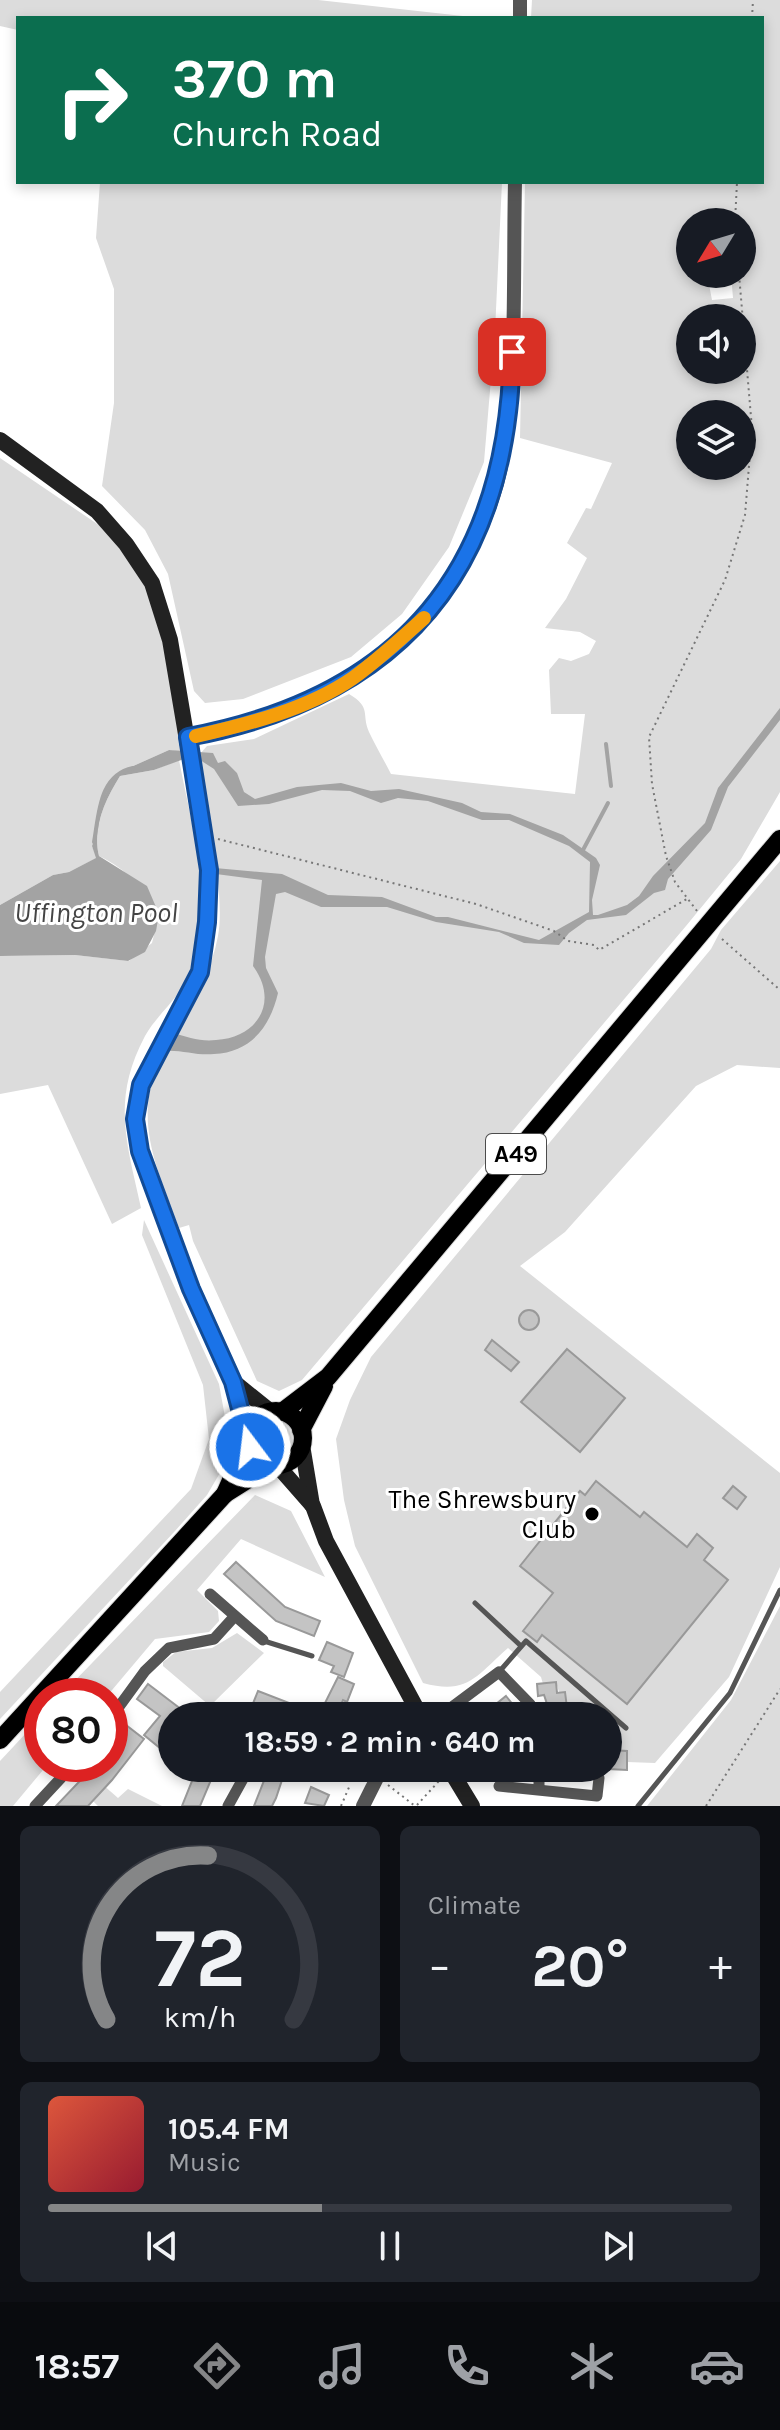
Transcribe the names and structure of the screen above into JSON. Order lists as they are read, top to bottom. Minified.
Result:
{"streets":{"highway":["A49"]},"water":["Uffington Pool"],"places":["The Shrewsbury Club"],"north":"bottom left","page":{"turn":["370 m","Church Road"],"limit":"80","trip":"18:59 · 2 min · 640 m","tile":"Climate","heat":["−","20°","+"],"song":["105.4 FM","Music"],"tabs":"18:57","gauge":["72","km/h"]}}
